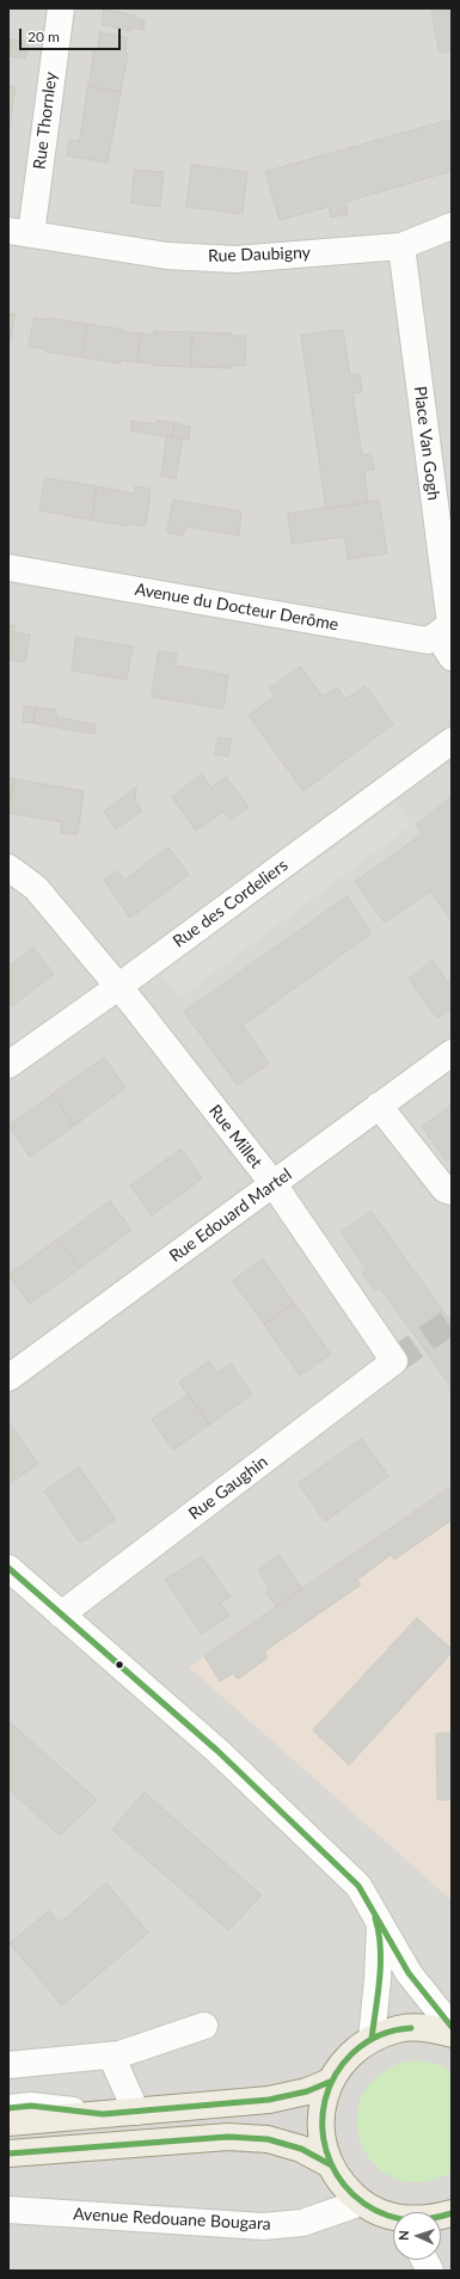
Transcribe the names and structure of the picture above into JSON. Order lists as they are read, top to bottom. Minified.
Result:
{"streets":{"street":["Rue Thornley","Rue Daubigny","Place Van Gogh","Avenue du Docteur Derôme","Rue des Cordeliers","Rue Millet","Rue Edouard Martel","Rue Gaughin","Avenue Redouane Bougara"]},"crossings":[["Rue Thornley","Rue Daubigny"],["Rue Daubigny","Place Van Gogh"],["Place Van Gogh","Avenue du Docteur Derôme"],["Rue des Cordeliers","Rue Millet"],["Rue Millet","Rue Edouard Martel"],["Rue Millet","Rue Gaughin"]],"scale_bar":"20 m","north":"left"}
